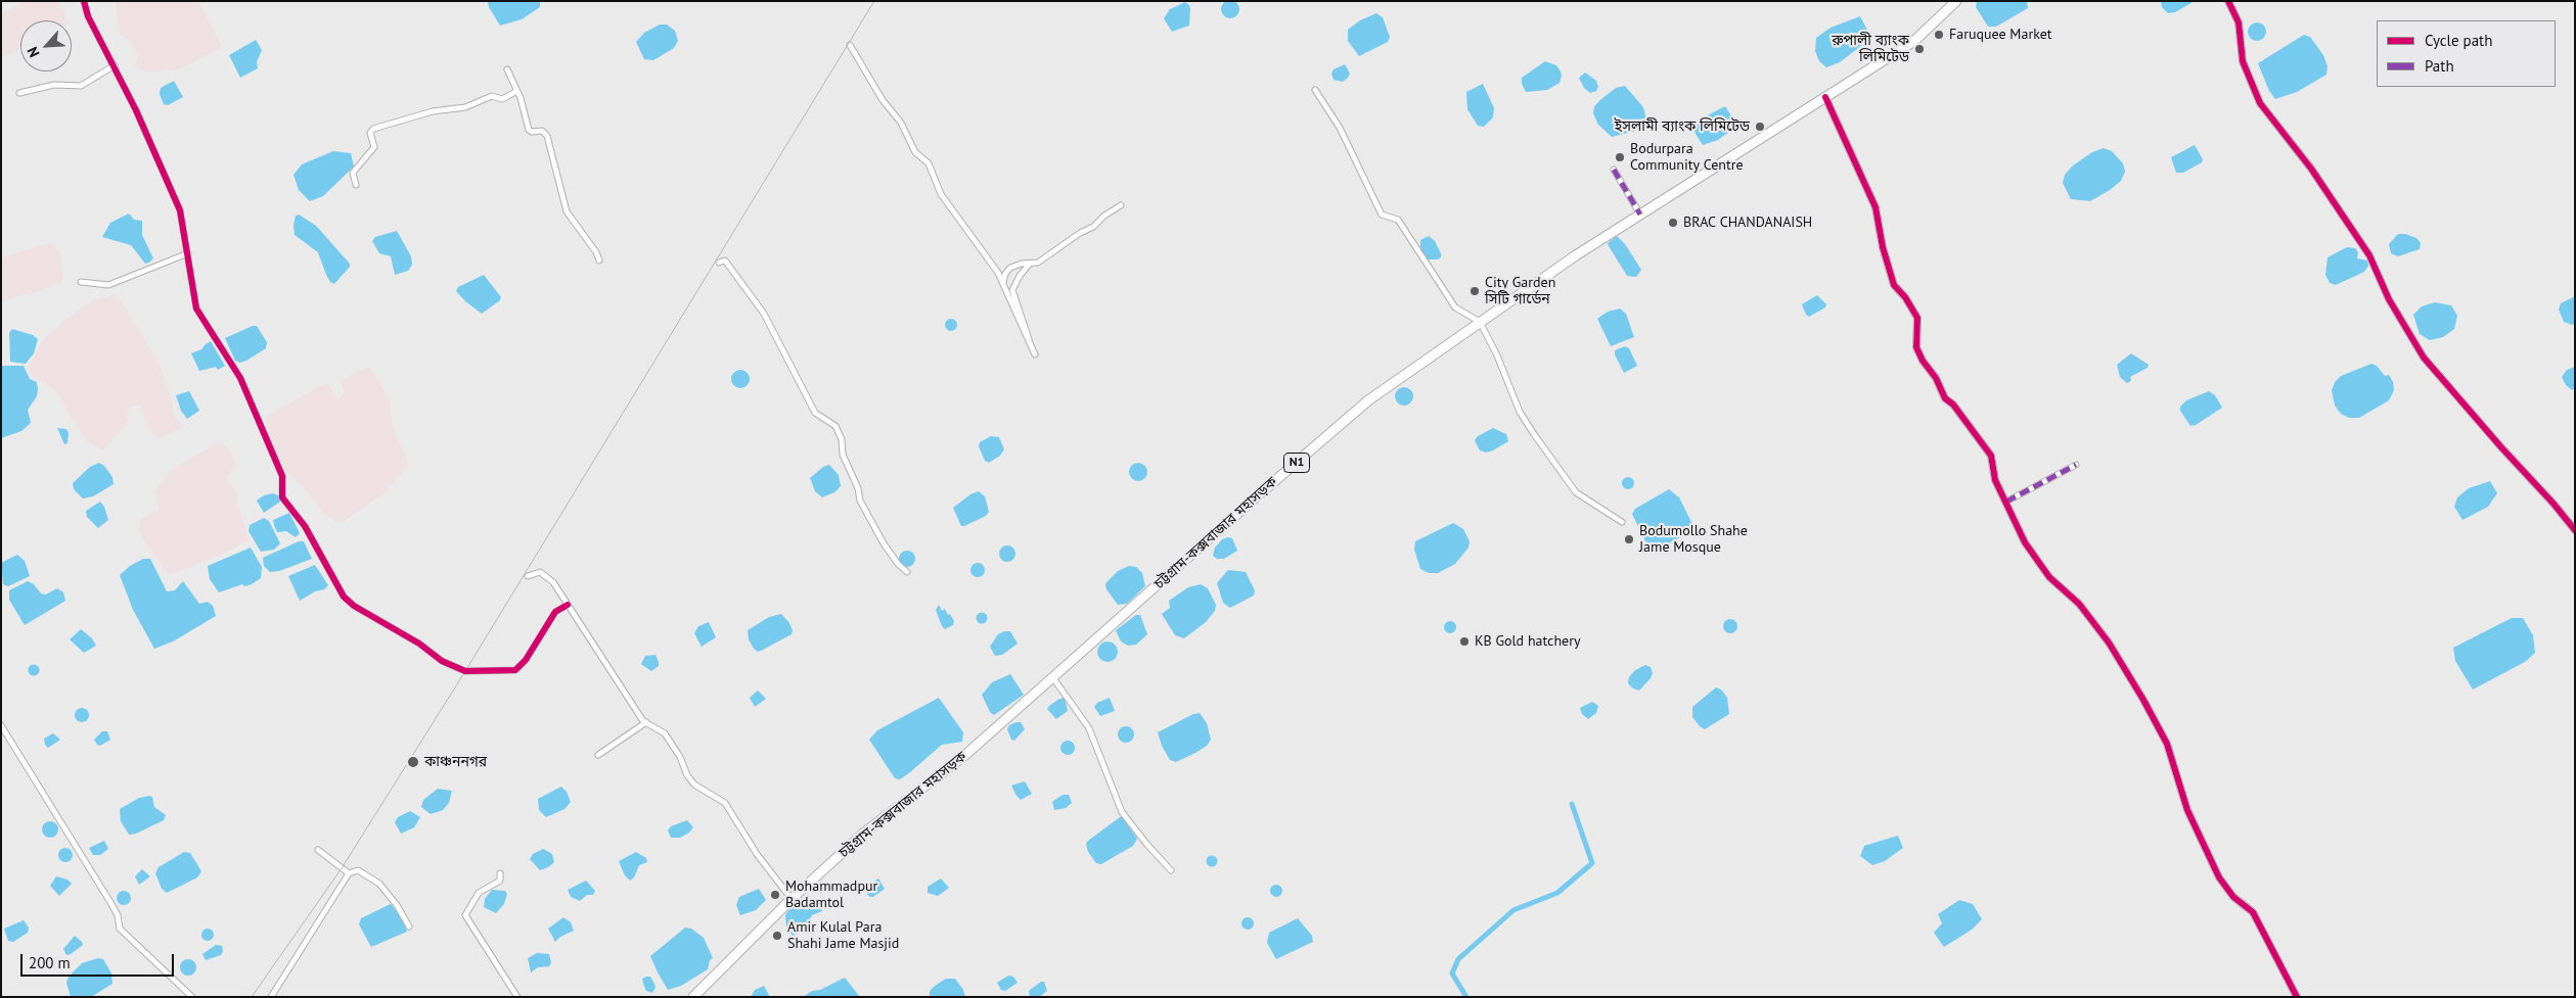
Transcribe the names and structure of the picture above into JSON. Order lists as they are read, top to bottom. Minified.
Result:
{"streets":{"highway":["N1","চট্টগ্রাম-কক্সবাজার মহাসড়ক"]},"places":["Faruquee Market","রুপালী ব্যাংক লিমিটেড","ইসলামী ব্যাংক লিমিটেড","Bodurpara Community Centre","BRAC CHANDANAISH","City Garden সিটি গার্ডেন","Bodumollo Shahe Jame Mosque","KB Gold hatchery","কাঞ্চননগর","Mohammadpur Badamtol","Amir Kulal Para Shahi Jame Masjid"],"legend":["Cycle path","Path"],"scale_bar":"200 m","north":"bottom left"}
